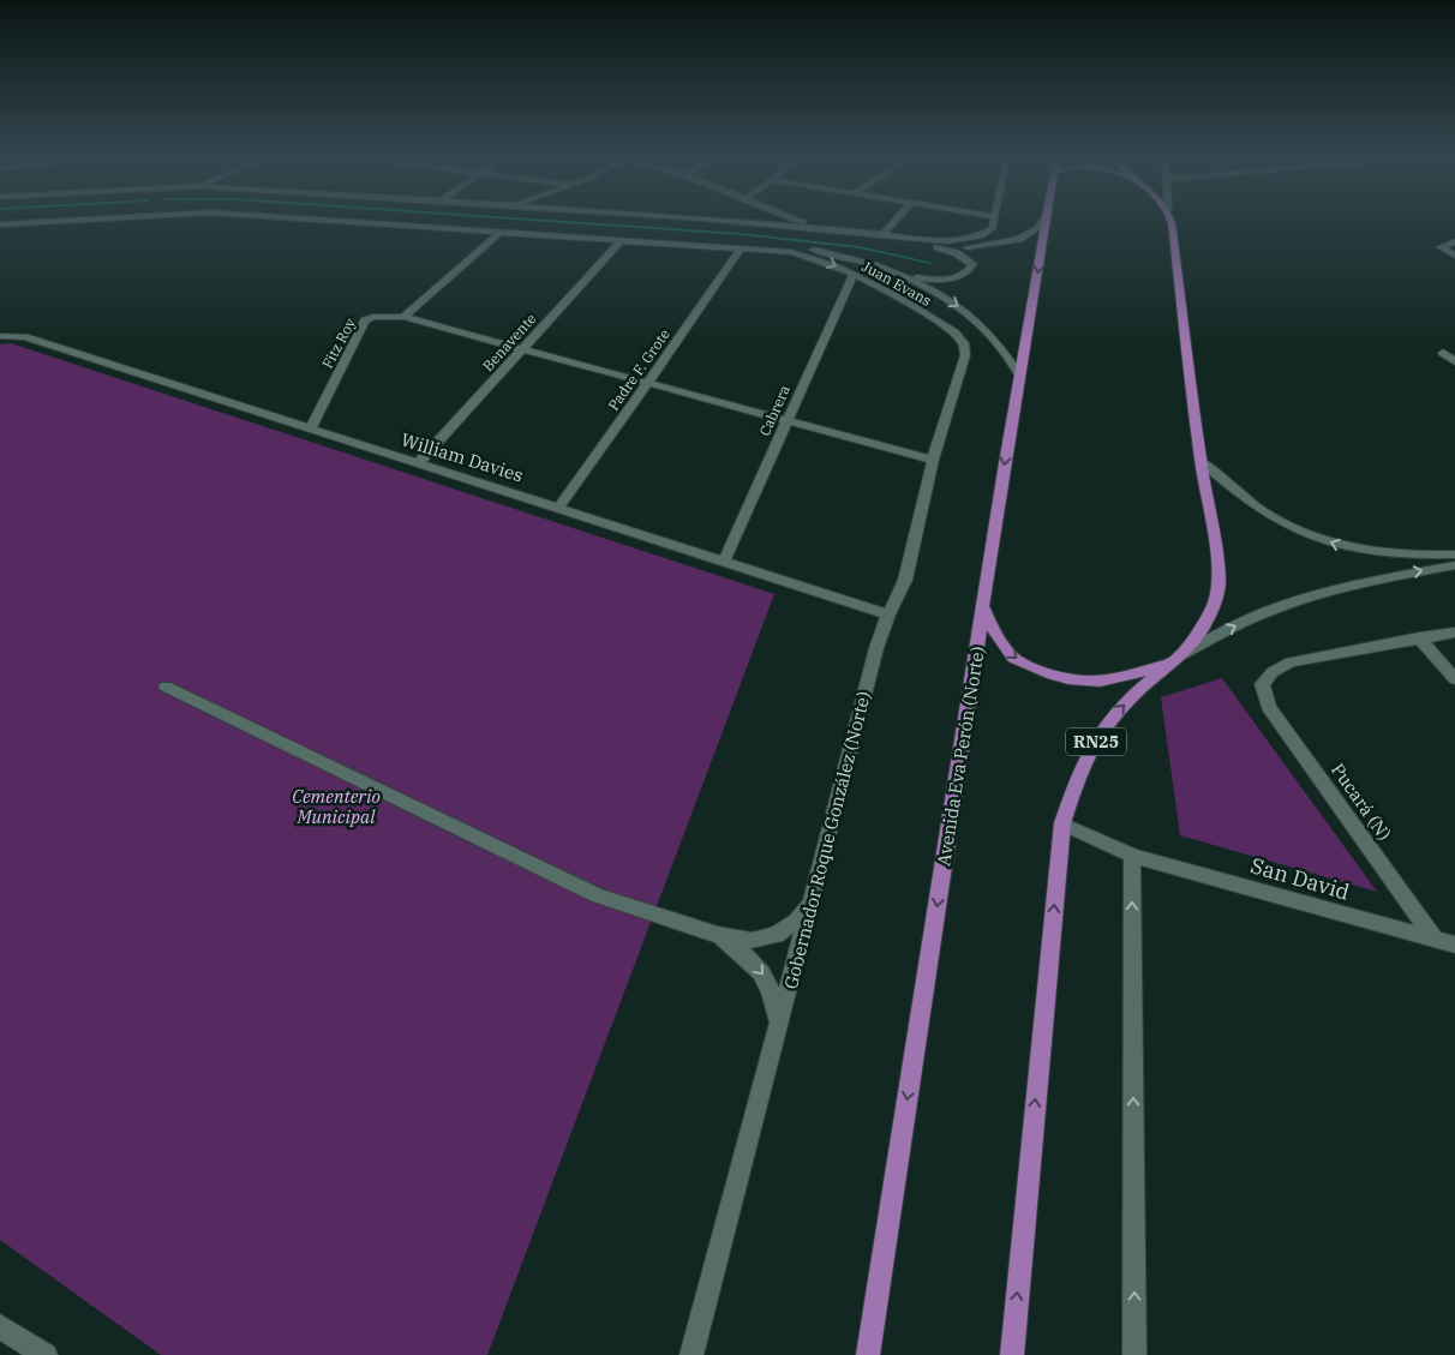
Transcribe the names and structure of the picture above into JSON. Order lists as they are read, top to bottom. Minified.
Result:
{"streets":{"main road":["RN25","Avenida Eva Perón (Norte)"],"street":["Juan Evans","Benavente","Fitz Roy","Padre F. Grote","Cabrera","William Davies","Pucará (N)","Gobernador Roque González (Norte)","San David"]},"crossings":[["Juan Evans","Benavente"],["Juan Evans","Padre F. Grote"],["Juan Evans","Cabrera"],["Juan Evans","Avenida Eva Perón (Norte)"],["Juan Evans","Gobernador Roque González (Norte)"],["Benavente","William Davies"],["Fitz Roy","William Davies"],["Padre F. Grote","William Davies"],["Cabrera","William Davies"],["William Davies","Gobernador Roque González (Norte)"],["Pucará (N)","San David"]],"parks":["Cementerio Municipal"]}
